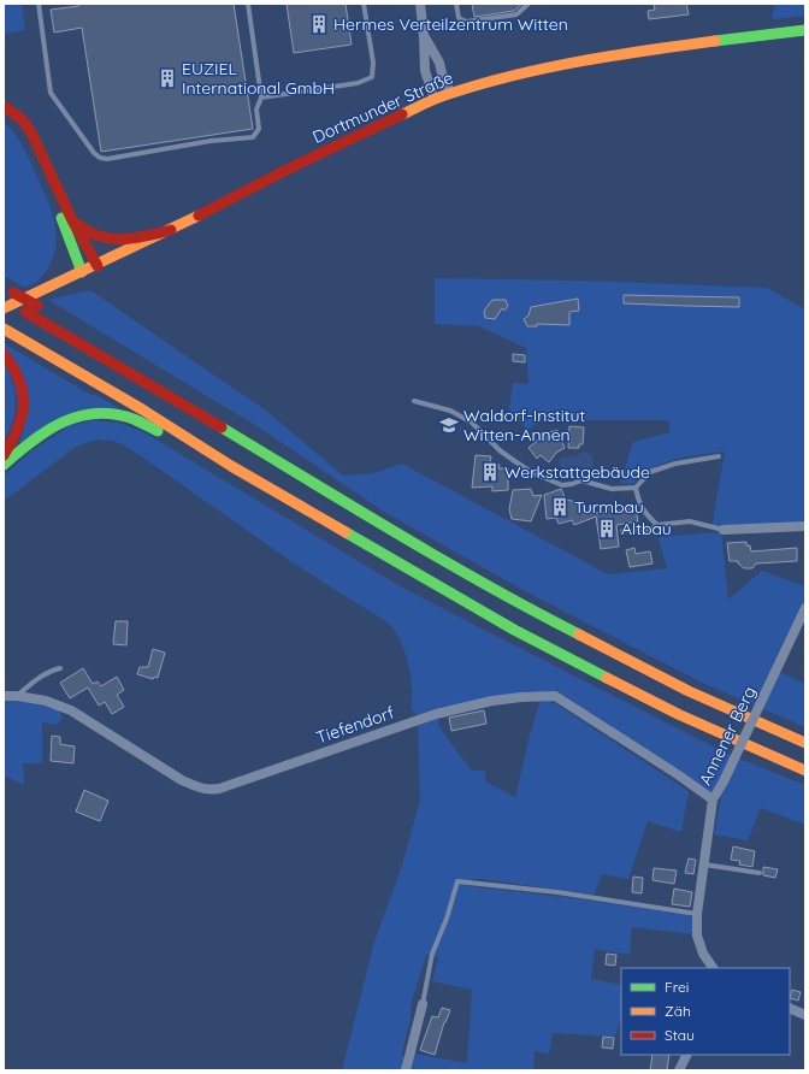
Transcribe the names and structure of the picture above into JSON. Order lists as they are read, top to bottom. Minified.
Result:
{"streets":{"main road":["Dortmunder Straße"],"street":["Tiefendorf","Annener Berg"]},"crossings":[["Tiefendorf","Annener Berg"]],"places":{"building":["Hermes Verteilzentrum Witten","EUZIEL International GmbH","Werkstattgebäude","Turmbau","Altbau"],"school or university":["Waldorf-Institut Witten-Annen"]},"legend":["Frei","Zäh","Stau"]}
